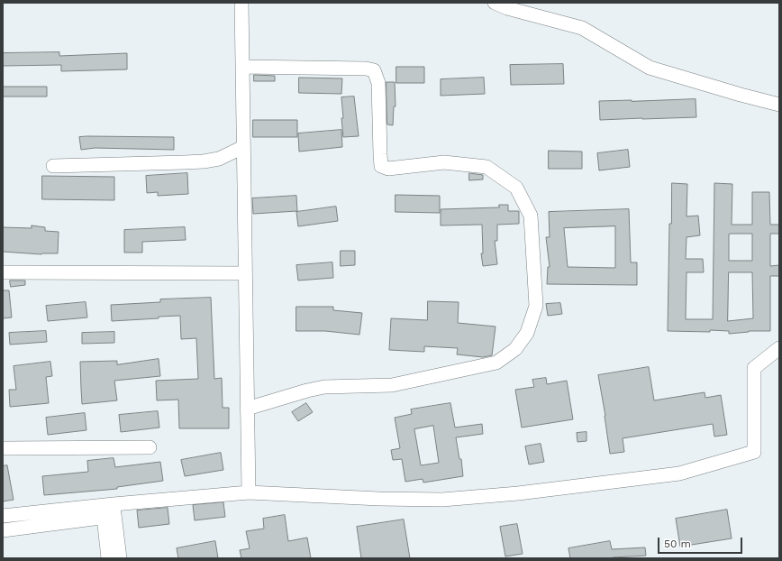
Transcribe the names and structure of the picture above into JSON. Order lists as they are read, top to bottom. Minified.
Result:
{"scale_bar":"50 m"}
